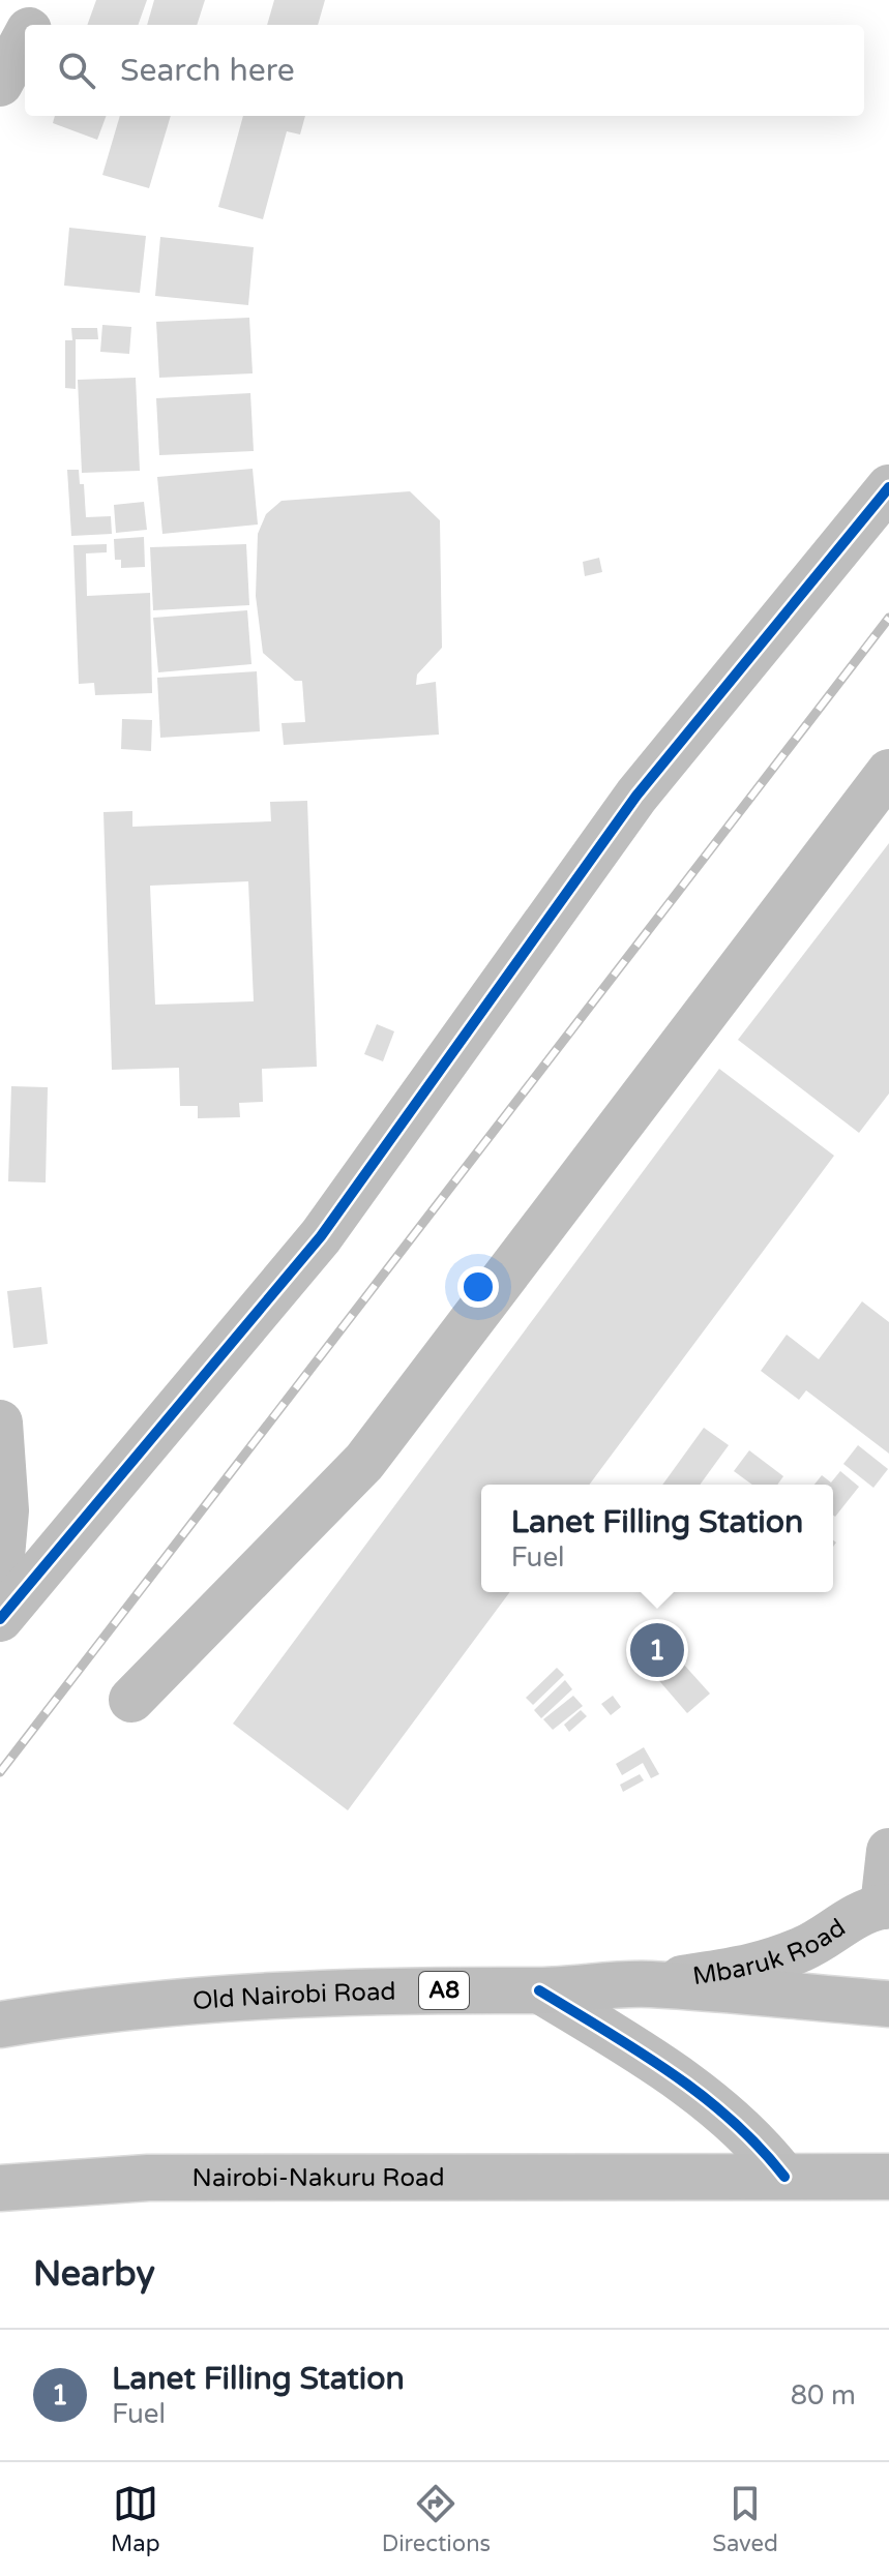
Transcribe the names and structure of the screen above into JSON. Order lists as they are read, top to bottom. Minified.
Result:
{"streets":{"highway":["A8","Old Nairobi Road","Nairobi-Nakuru Road"],"street":["Mbaruk Road"]},"crossings":[["Mbaruk Road","Old Nairobi Road"]],"page":{"search":"Search here","popup":["Lanet Filling Station","Fuel"],"pins":"1","heading":"Nearby","list":[{"mark":"1","name":"Lanet Filling Station","note":"Fuel","value":"80 m"}],"nav":["Map","Directions","Saved"]}}
